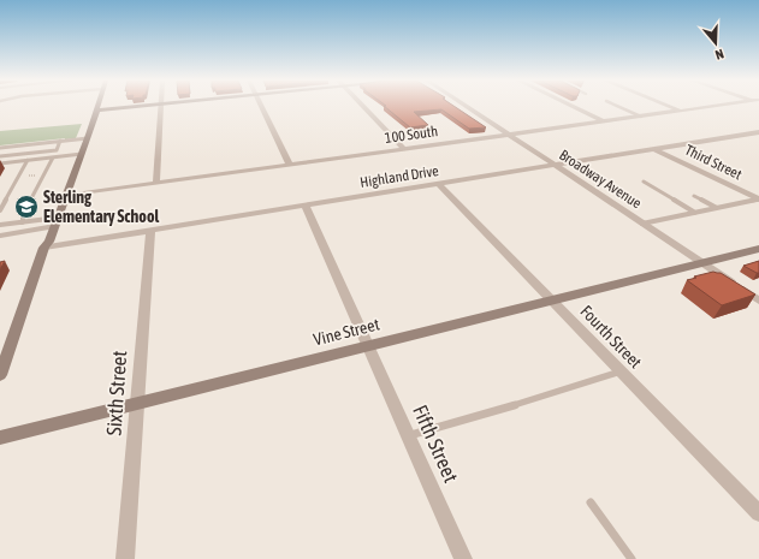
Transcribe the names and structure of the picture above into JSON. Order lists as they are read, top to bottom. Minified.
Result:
{"streets":{"street":["100 South","Third Street","Highland Drive","Broadway Avenue","Vine Street","Fourth Street","Sixth Street","Fifth Street"]},"crossings":[["100 South","Broadway Avenue"],["Third Street","Highland Drive"],["Highland Drive","Broadway Avenue"],["Highland Drive","Fourth Street"],["Highland Drive","Sixth Street"],["Broadway Avenue","Vine Street"],["Vine Street","Fourth Street"],["Vine Street","Sixth Street"],["Vine Street","Fifth Street"]],"places":{"school or university":["Sterling Elementary School"]},"north":"bottom"}
